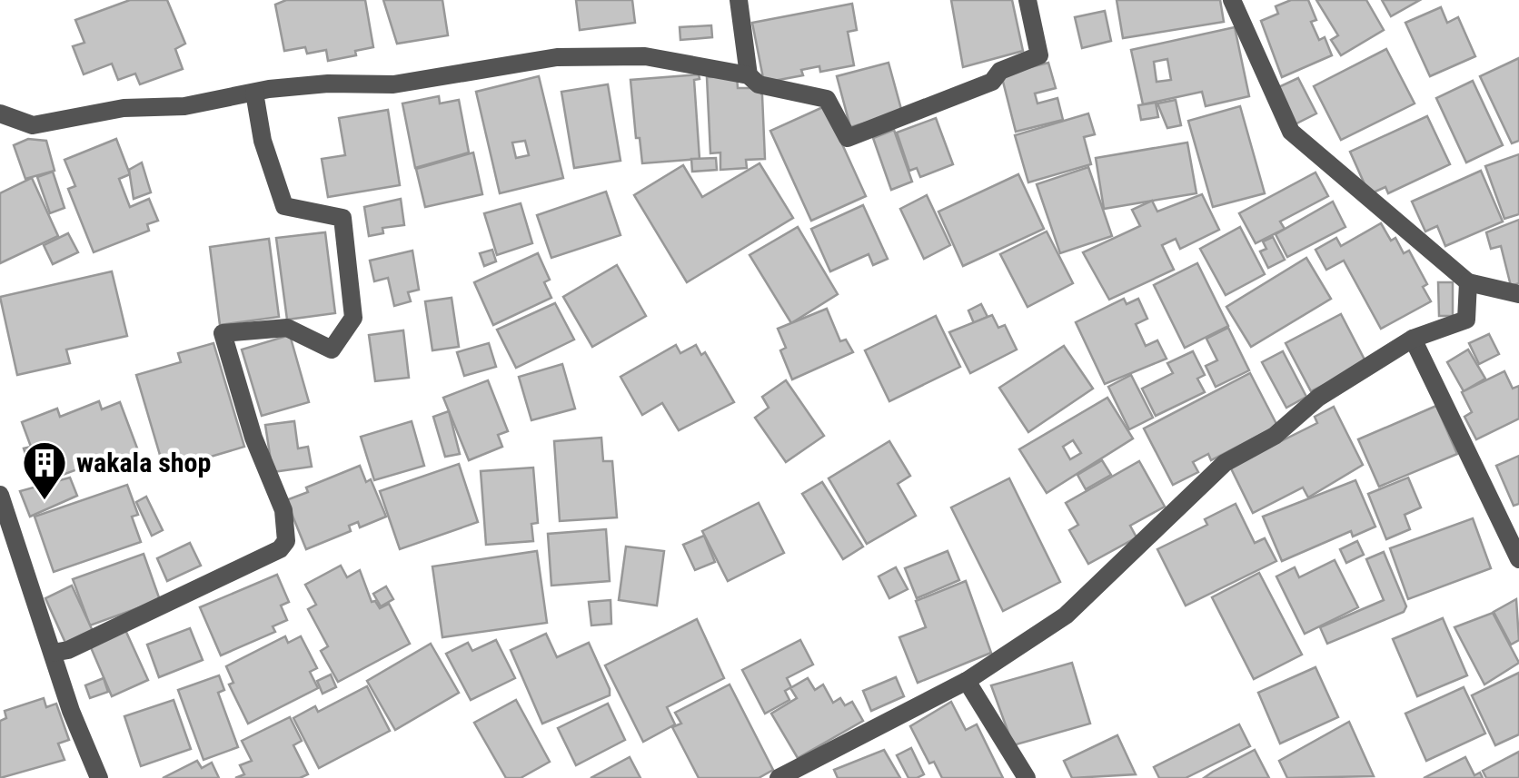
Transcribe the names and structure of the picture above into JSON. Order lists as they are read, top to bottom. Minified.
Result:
{"places":{"building":["wakala shop"]}}
